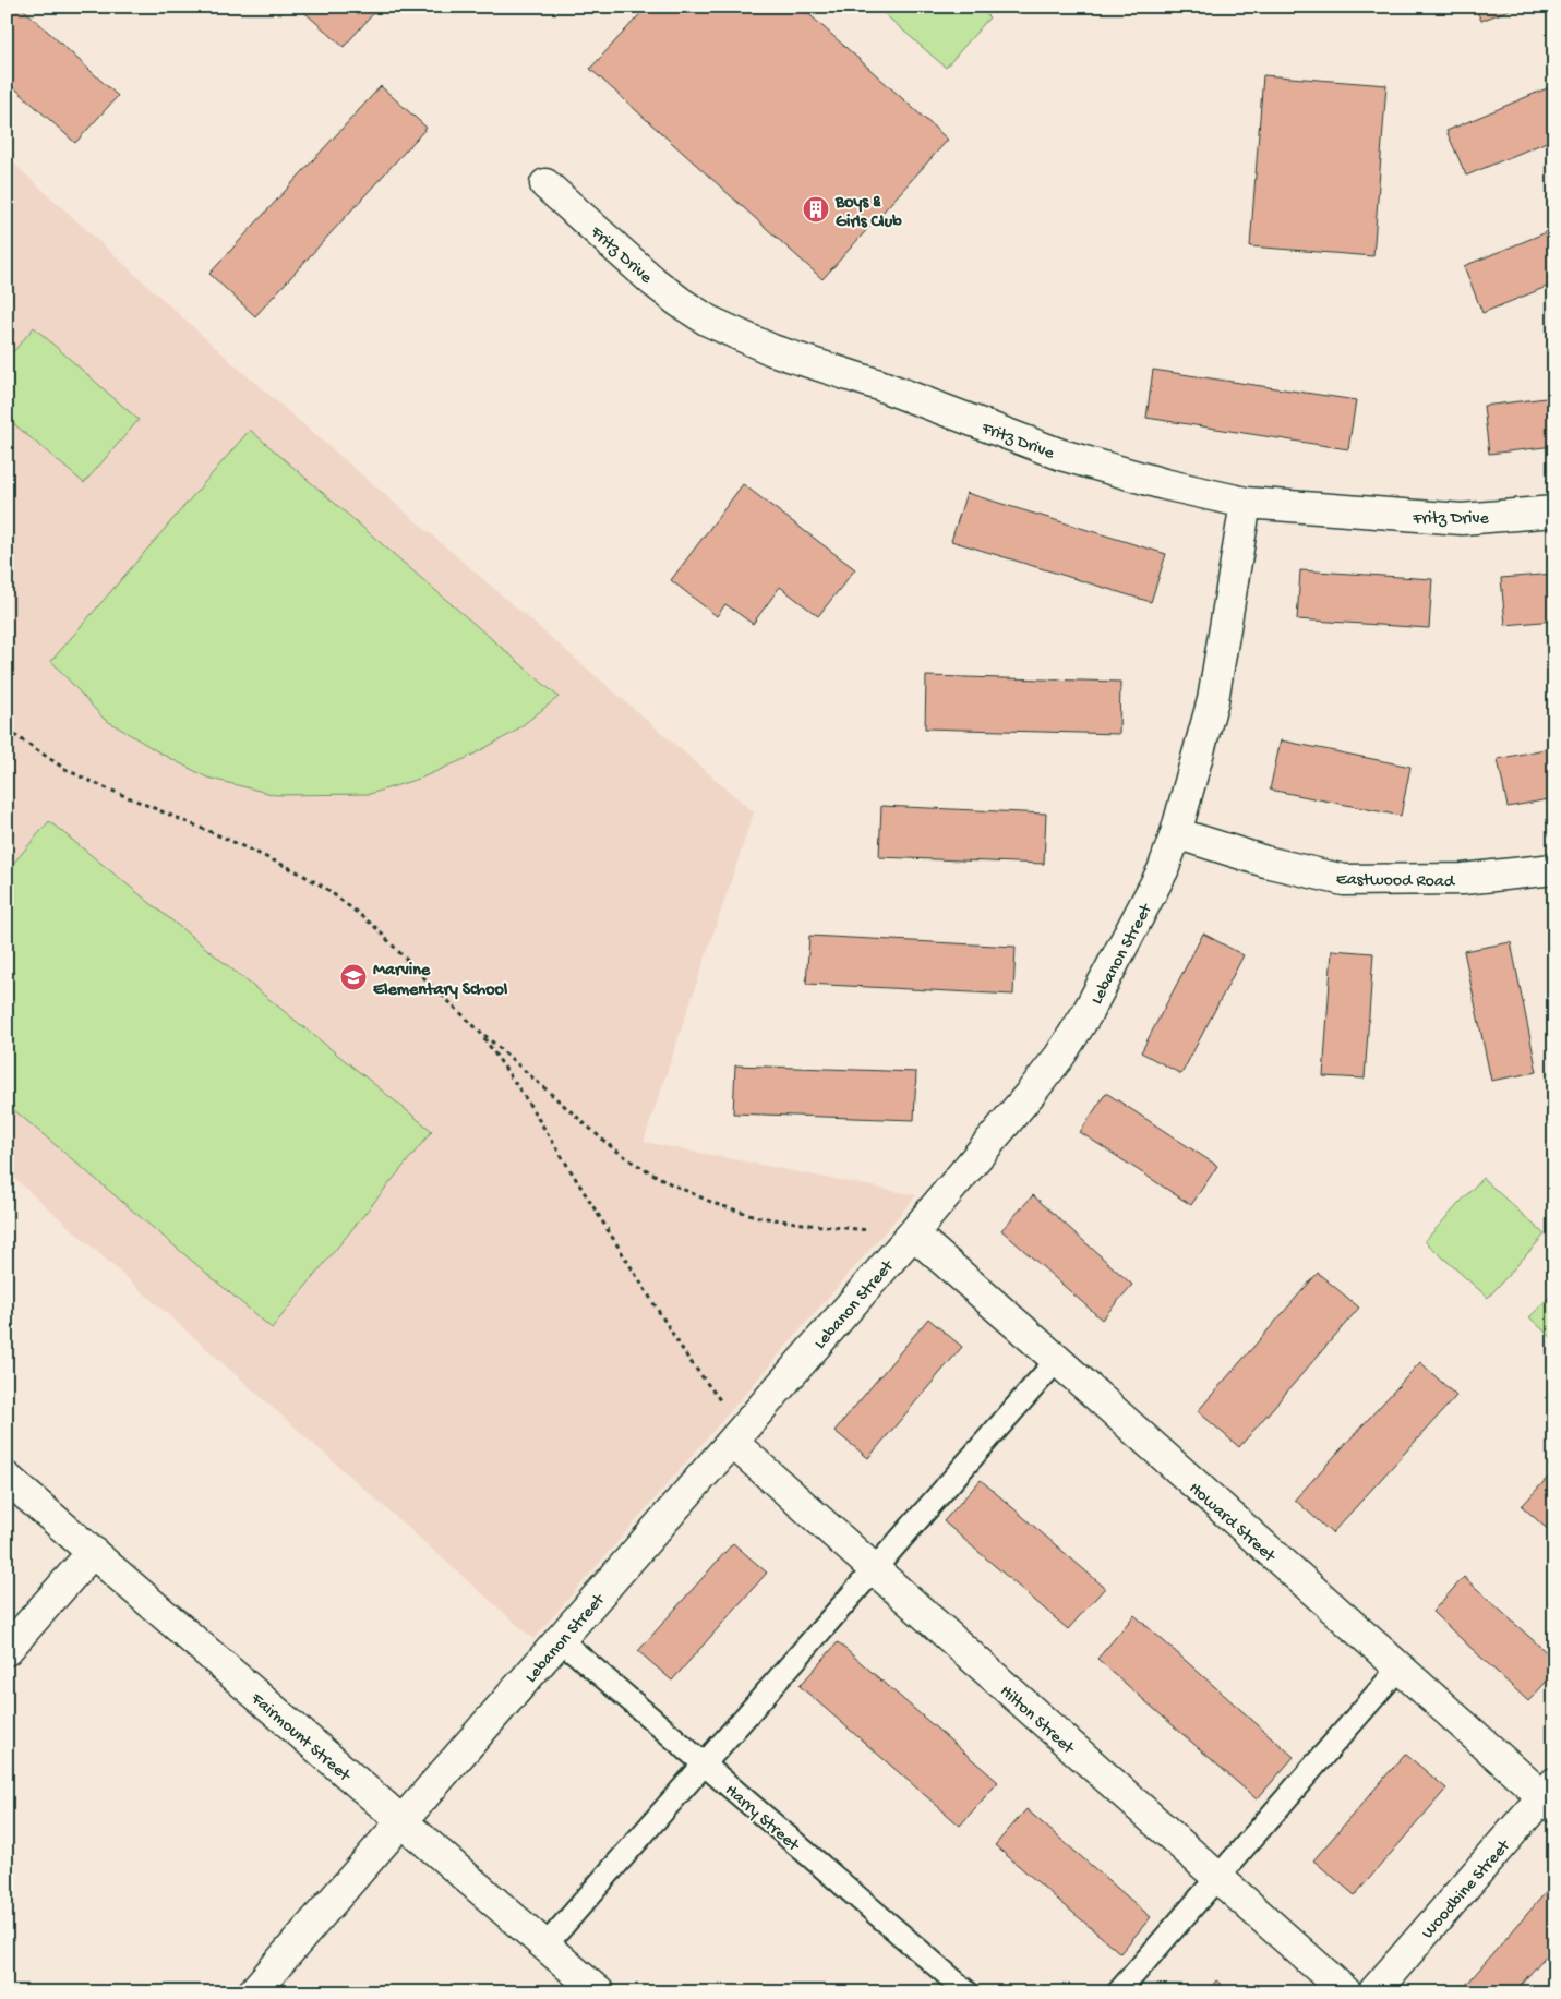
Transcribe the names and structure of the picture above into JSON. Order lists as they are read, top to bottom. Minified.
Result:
{"streets":{"street":["Fritz Drive","Eastwood Road","Lebanon Street","Howard Street","Hilton Street","Fairmount Street","Woodbine Street"],"lane":["Harry Street"]},"crossings":[["Fritz Drive","Lebanon Street"],["Eastwood Road","Lebanon Street"],["Lebanon Street","Howard Street"],["Lebanon Street","Hilton Street"],["Lebanon Street","Fairmount Street"],["Lebanon Street","Harry Street"],["Howard Street","Woodbine Street"]],"places":{"building":["Boys & Girls Club"],"school or university":["Marvine Elementary School"]}}
